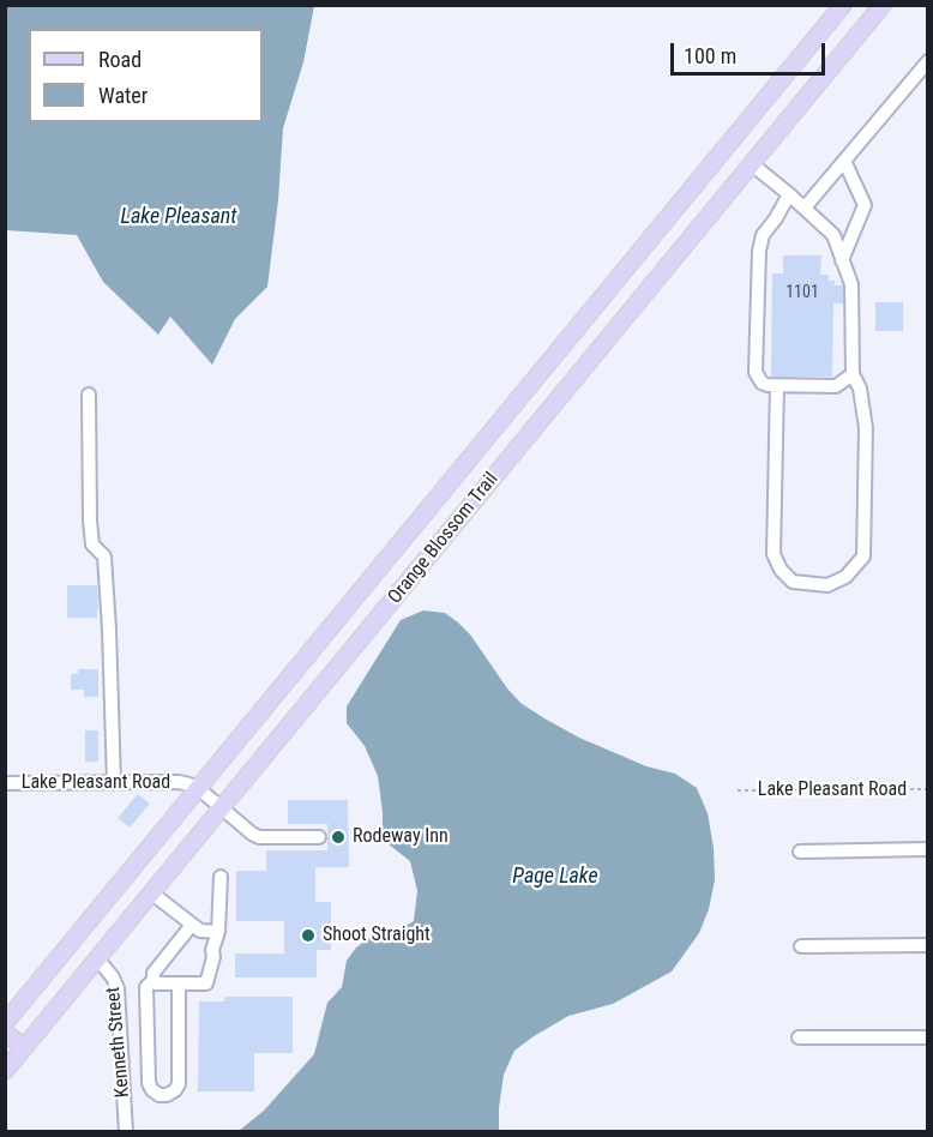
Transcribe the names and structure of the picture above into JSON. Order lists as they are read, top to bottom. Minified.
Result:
{"streets":{"main road":["Orange Blossom Trail"],"street":["Lake Pleasant Road","Kenneth Street"]},"crossings":[["Orange Blossom Trail","Lake Pleasant Road"],["Orange Blossom Trail","Kenneth Street"]],"water":["Lake Pleasant","Page Lake"],"places":["Rodeway Inn","Shoot Straight"],"house_numbers":["1101"],"legend":["Road","Water"],"scale_bar":"100 m"}
